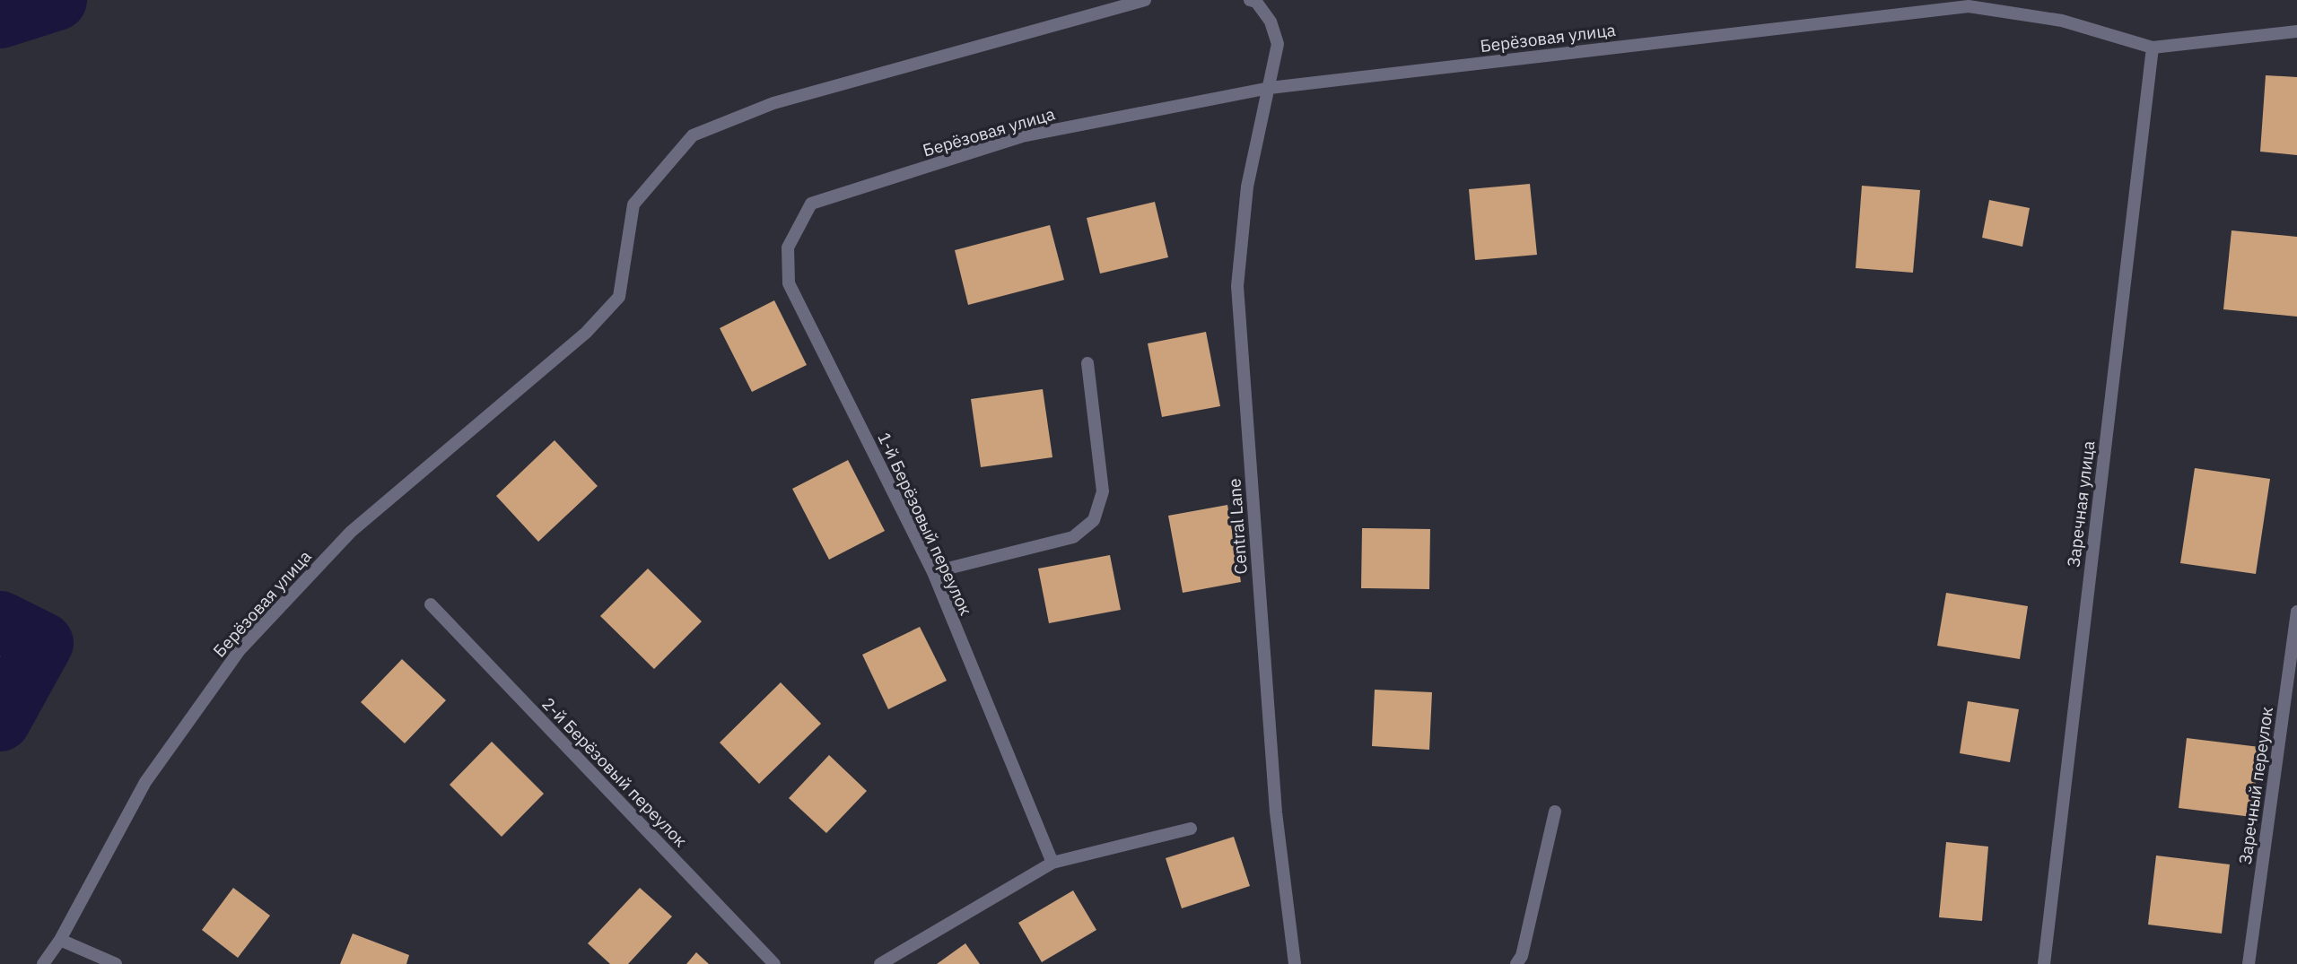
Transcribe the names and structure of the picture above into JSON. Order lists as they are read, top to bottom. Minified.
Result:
{"streets":{"street":["Берёзовая улица","Заречная улица","1-й Берёзовый переулок","Central Lane","2-й Берёзовый переулок","Заречный переулок"]},"crossings":[["Берёзовая улица","Заречная улица"],["Берёзовая улица","1-й Берёзовый переулок"],["Берёзовая улица","Central Lane"]]}
